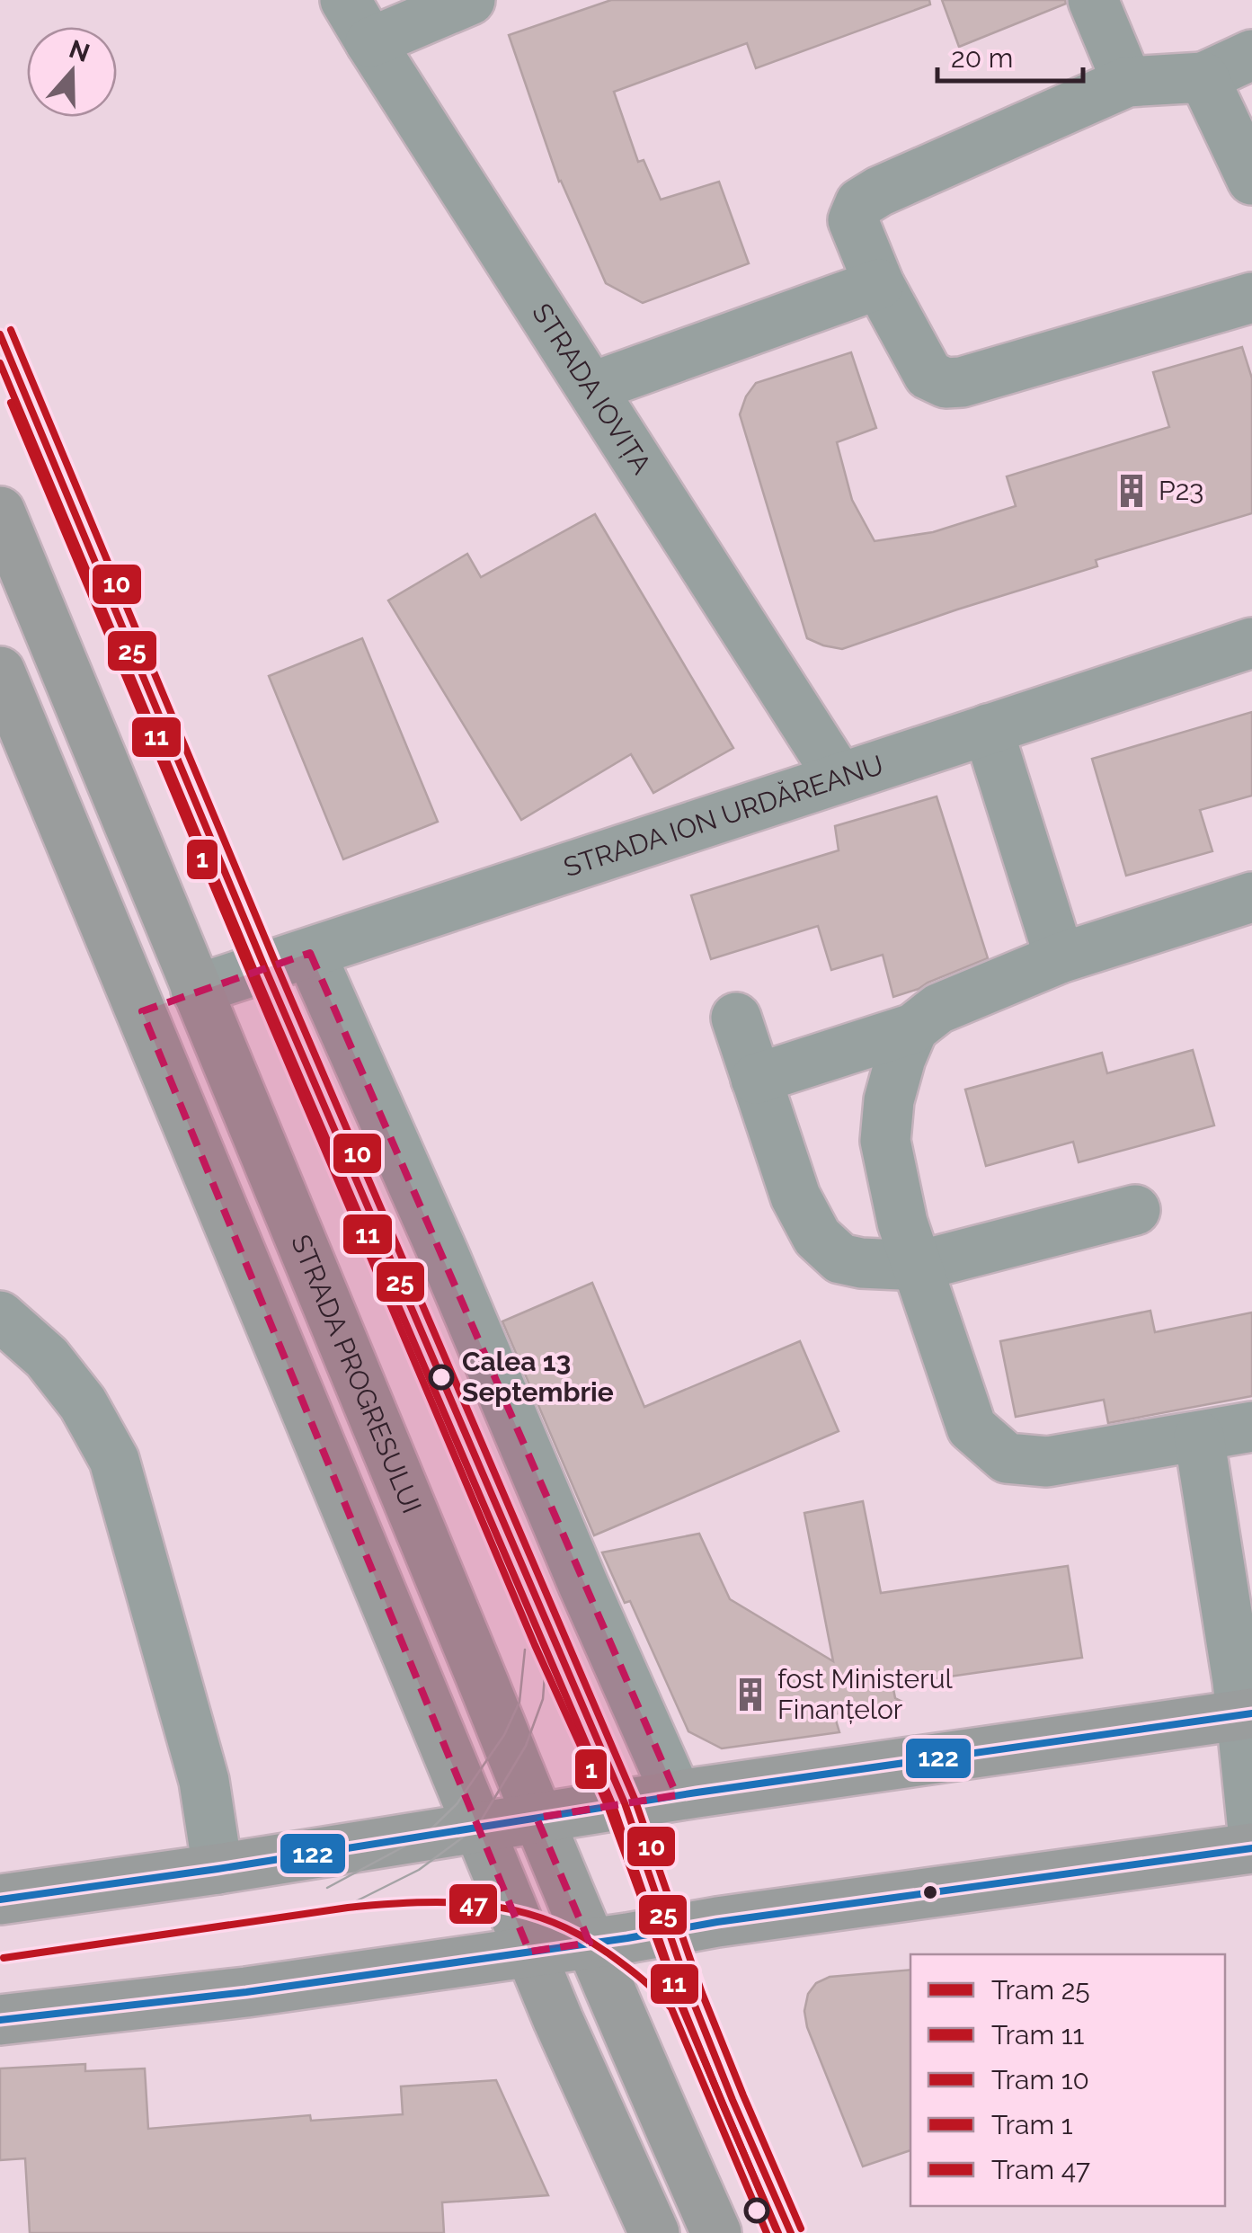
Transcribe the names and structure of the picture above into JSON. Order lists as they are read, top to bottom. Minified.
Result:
{"streets":{"main road":["STRADA PROGRESULUI"],"street":["STRADA IOVIȚA","STRADA ION URDĂREANU"]},"crossings":[["STRADA IOVIȚA","STRADA ION URDĂREANU"],["STRADA ION URDĂREANU","STRADA PROGRESULUI"]],"places":{"building":["P23","fost Ministerul Finanțelor"],"other":["Calea 13 Septembrie"]},"lines":["tram line 10","tram line 25","tram line 11","tram line 1","transit line 122","tram line 47"],"legend":["Tram 25","Tram 11","Tram 10","Tram 1","Tram 47"],"scale_bar":"20 m","north":"top"}
